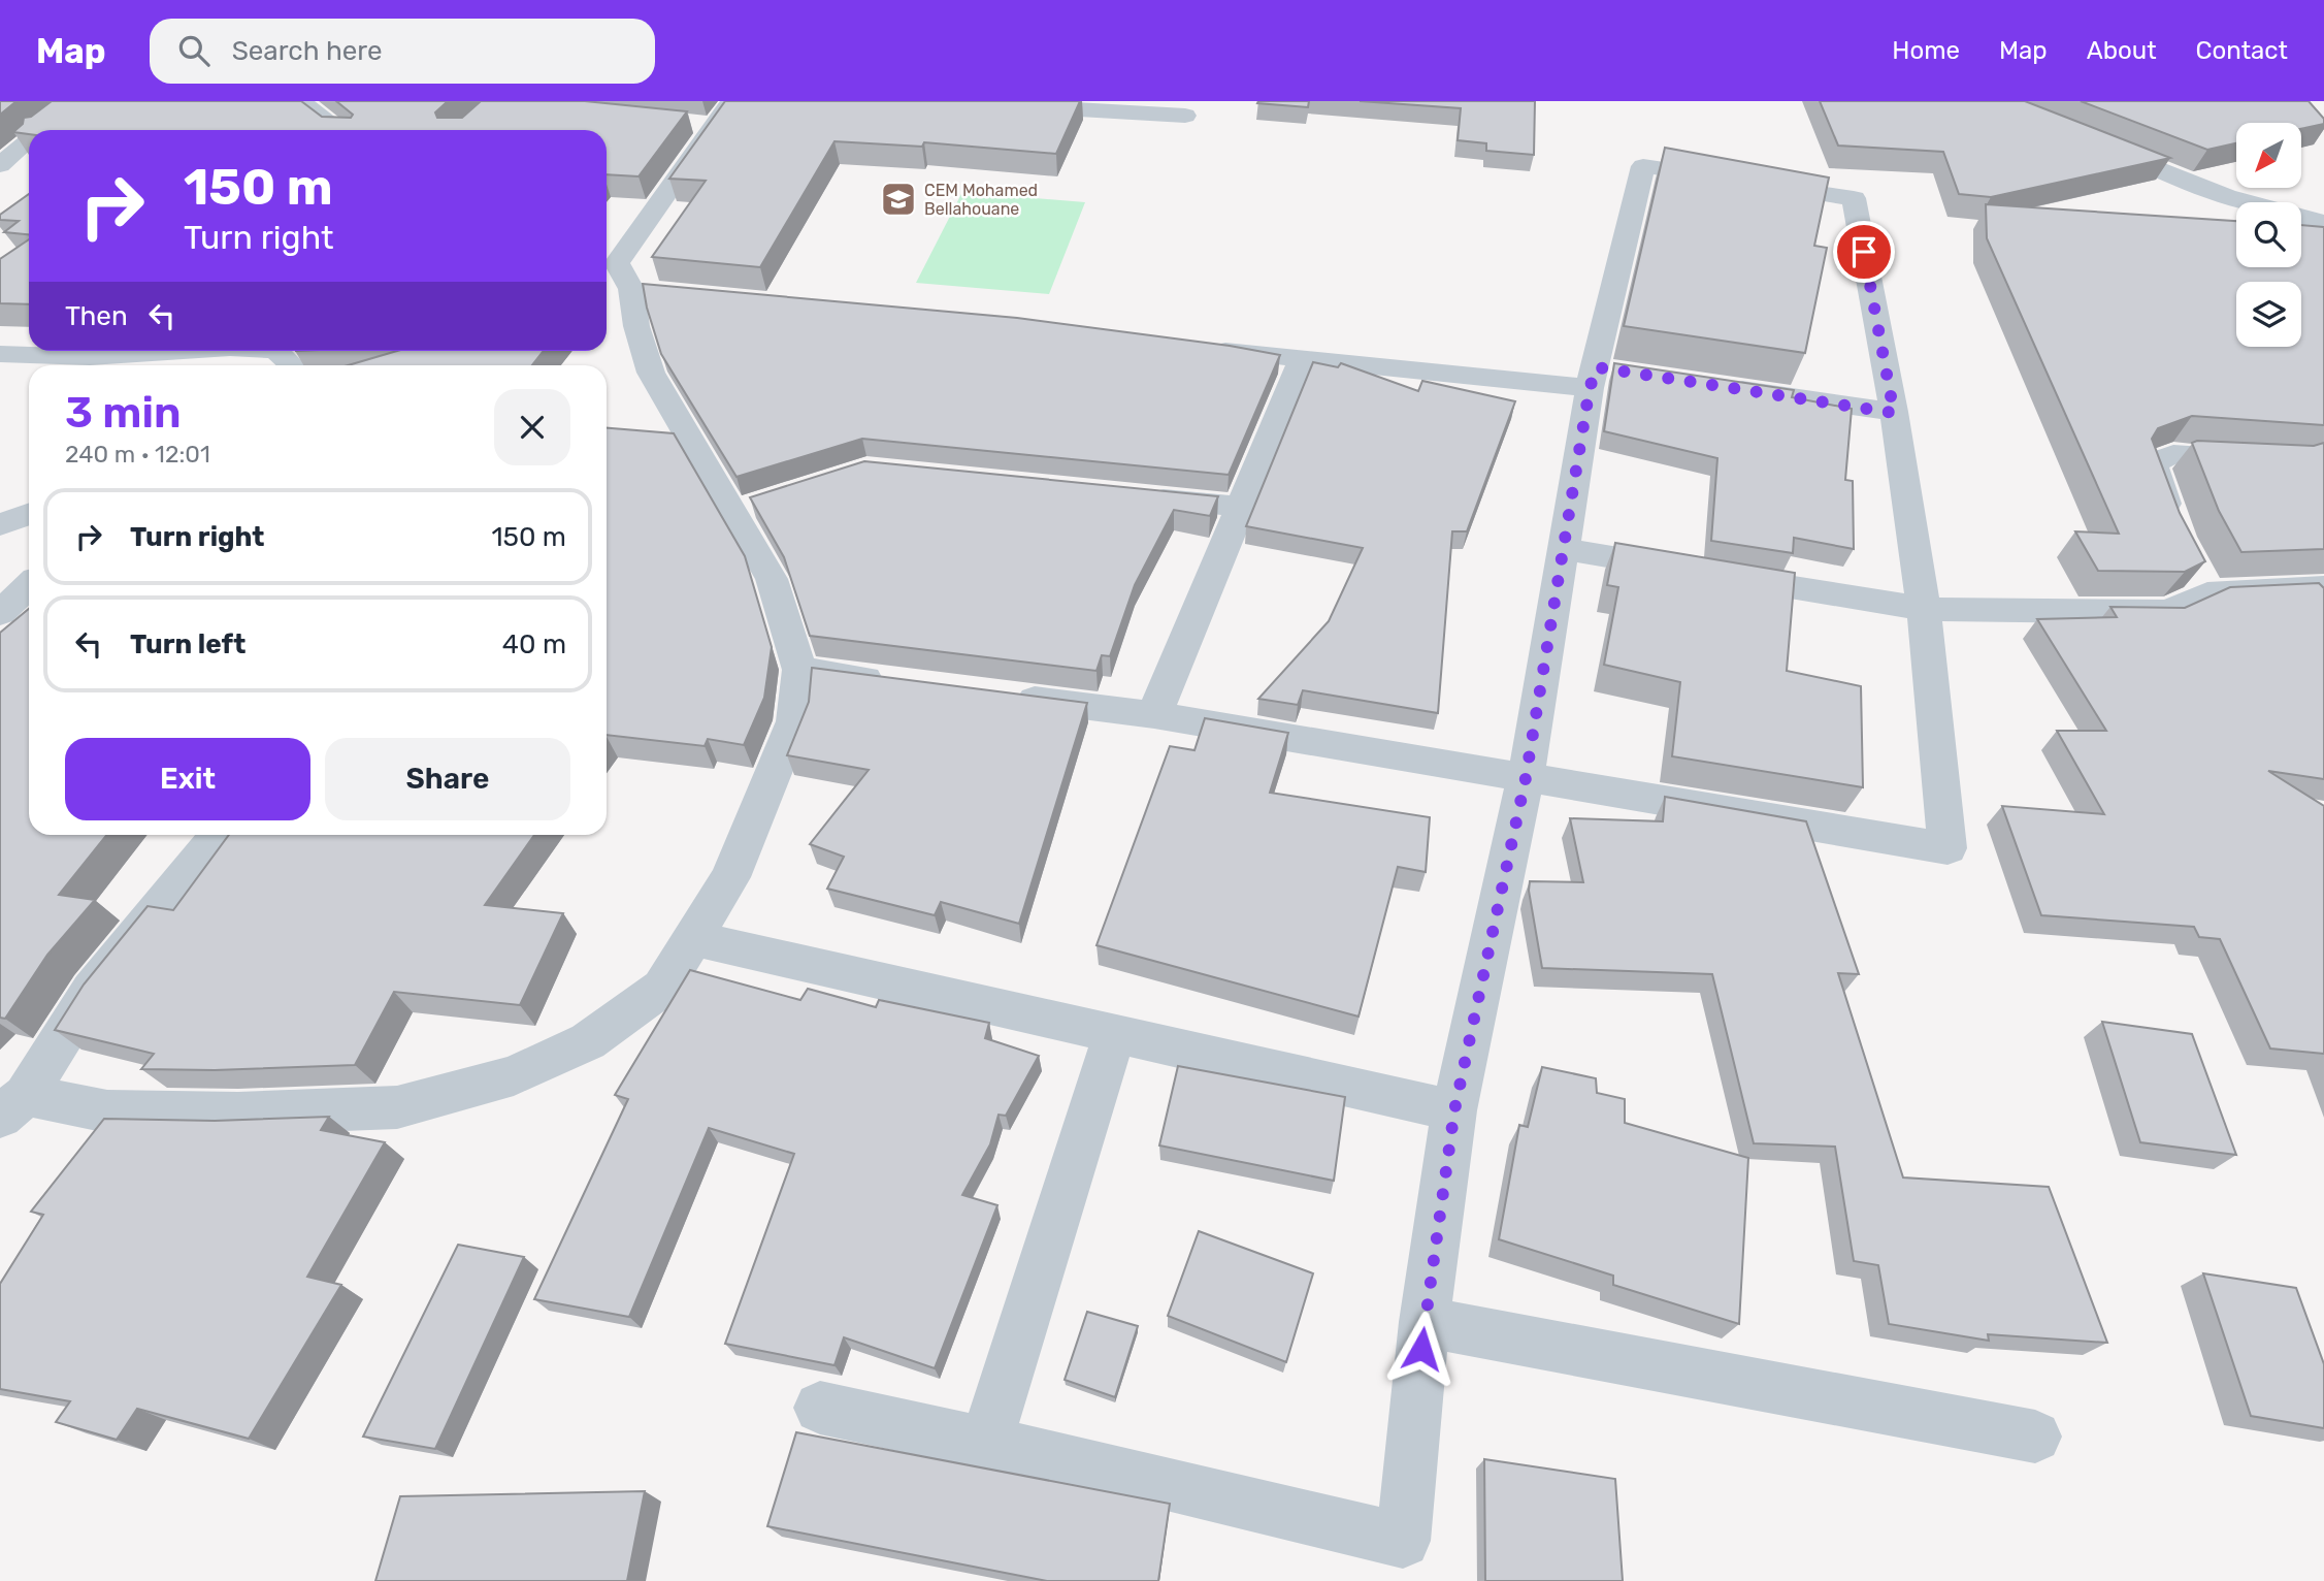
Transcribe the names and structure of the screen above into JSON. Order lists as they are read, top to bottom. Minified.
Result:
{"places":{"school or university":["CEM Mohamed Bellahouane"]},"north":"bottom left","page":{"header":"Map","search":"Search here","nav":["Home","Map","About","Contact"],"turn":["150 m","Turn right"],"then":"Then","heading":["3 min","240 m · 12:01"],"list":[{"name":"Turn right","value":"150 m"},{"name":"Turn left","value":"40 m"}],"buttons":["Exit","Share"]}}
